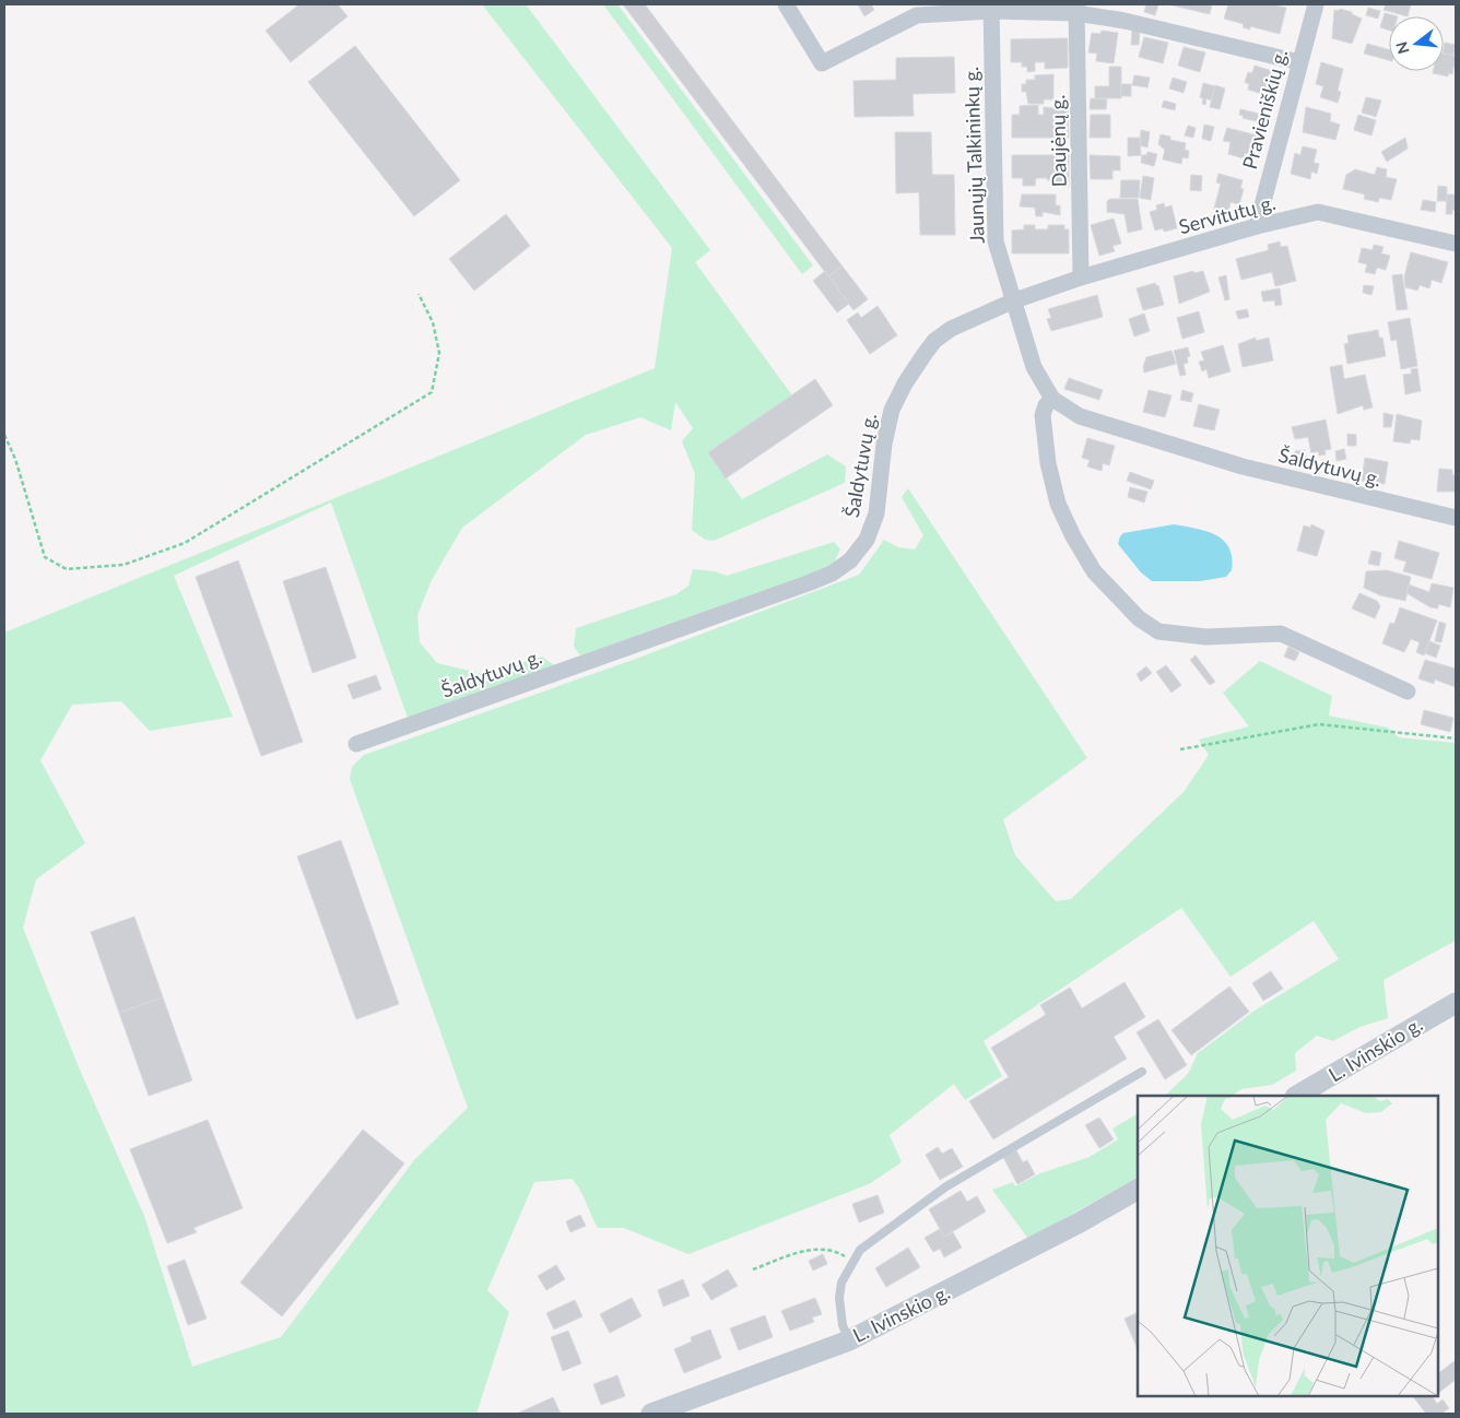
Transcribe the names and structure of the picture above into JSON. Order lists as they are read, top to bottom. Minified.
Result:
{"streets":{"street":["Pravieniškių g.","Daujėnų g.","Jaunųjų Talkininkų g.","Servitutų g.","Šaldytuvų g.","L. Ivinskio g."]},"crossings":[["Pravieniškių g.","Servitutų g."],["Daujėnų g.","Servitutų g."],["Jaunųjų Talkininkų g.","Servitutų g."],["Jaunųjų Talkininkų g.","Šaldytuvų g."],["Servitutų g.","Šaldytuvų g."]],"north":"left"}
